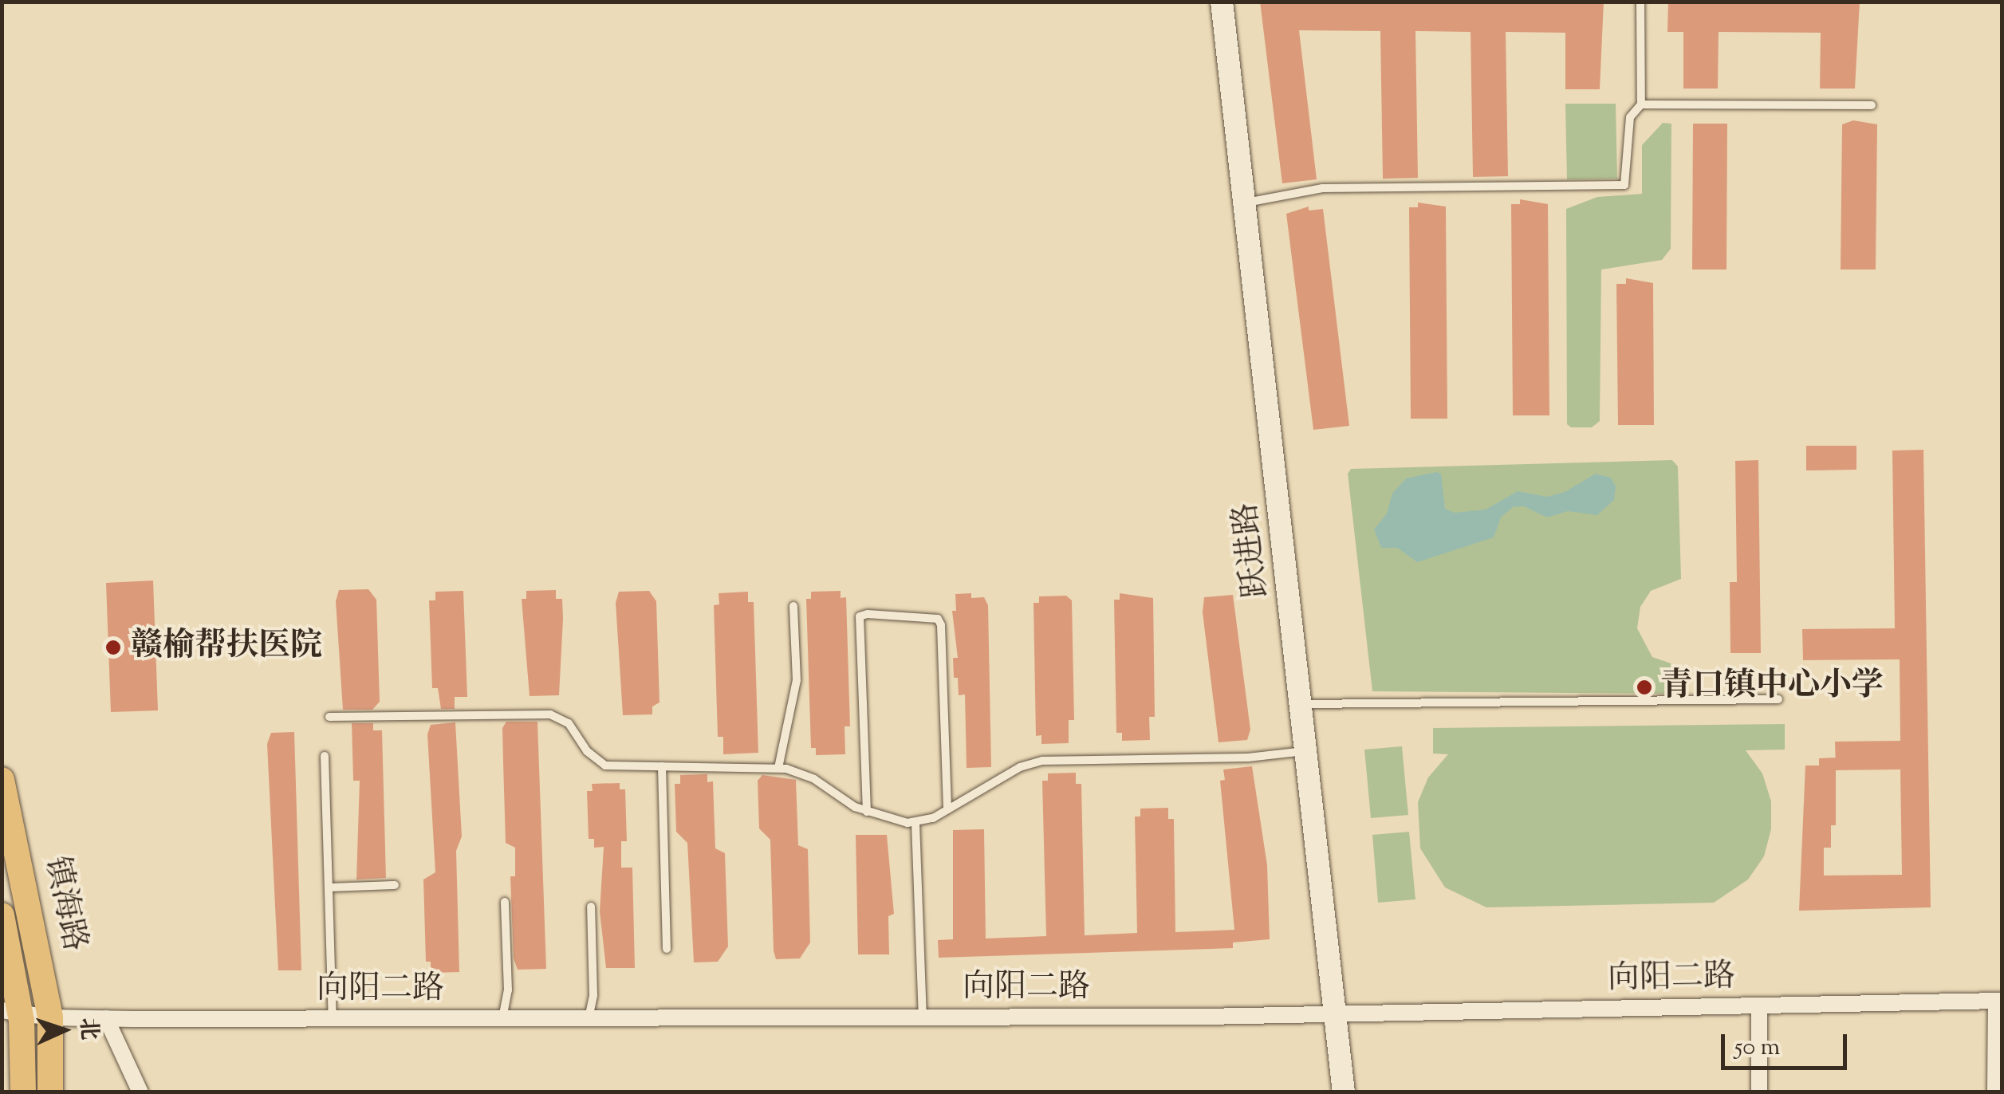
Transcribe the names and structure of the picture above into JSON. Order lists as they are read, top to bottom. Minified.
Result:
{"streets":{"main road":["镇海路"],"street":["跃进路","向阳二路"]},"crossings":[["跃进路","向阳二路"],["镇海路","向阳二路"]],"places":["赣榆帮扶医院","青口镇中心小学"],"scale_bar":"50 m","north":"right"}
